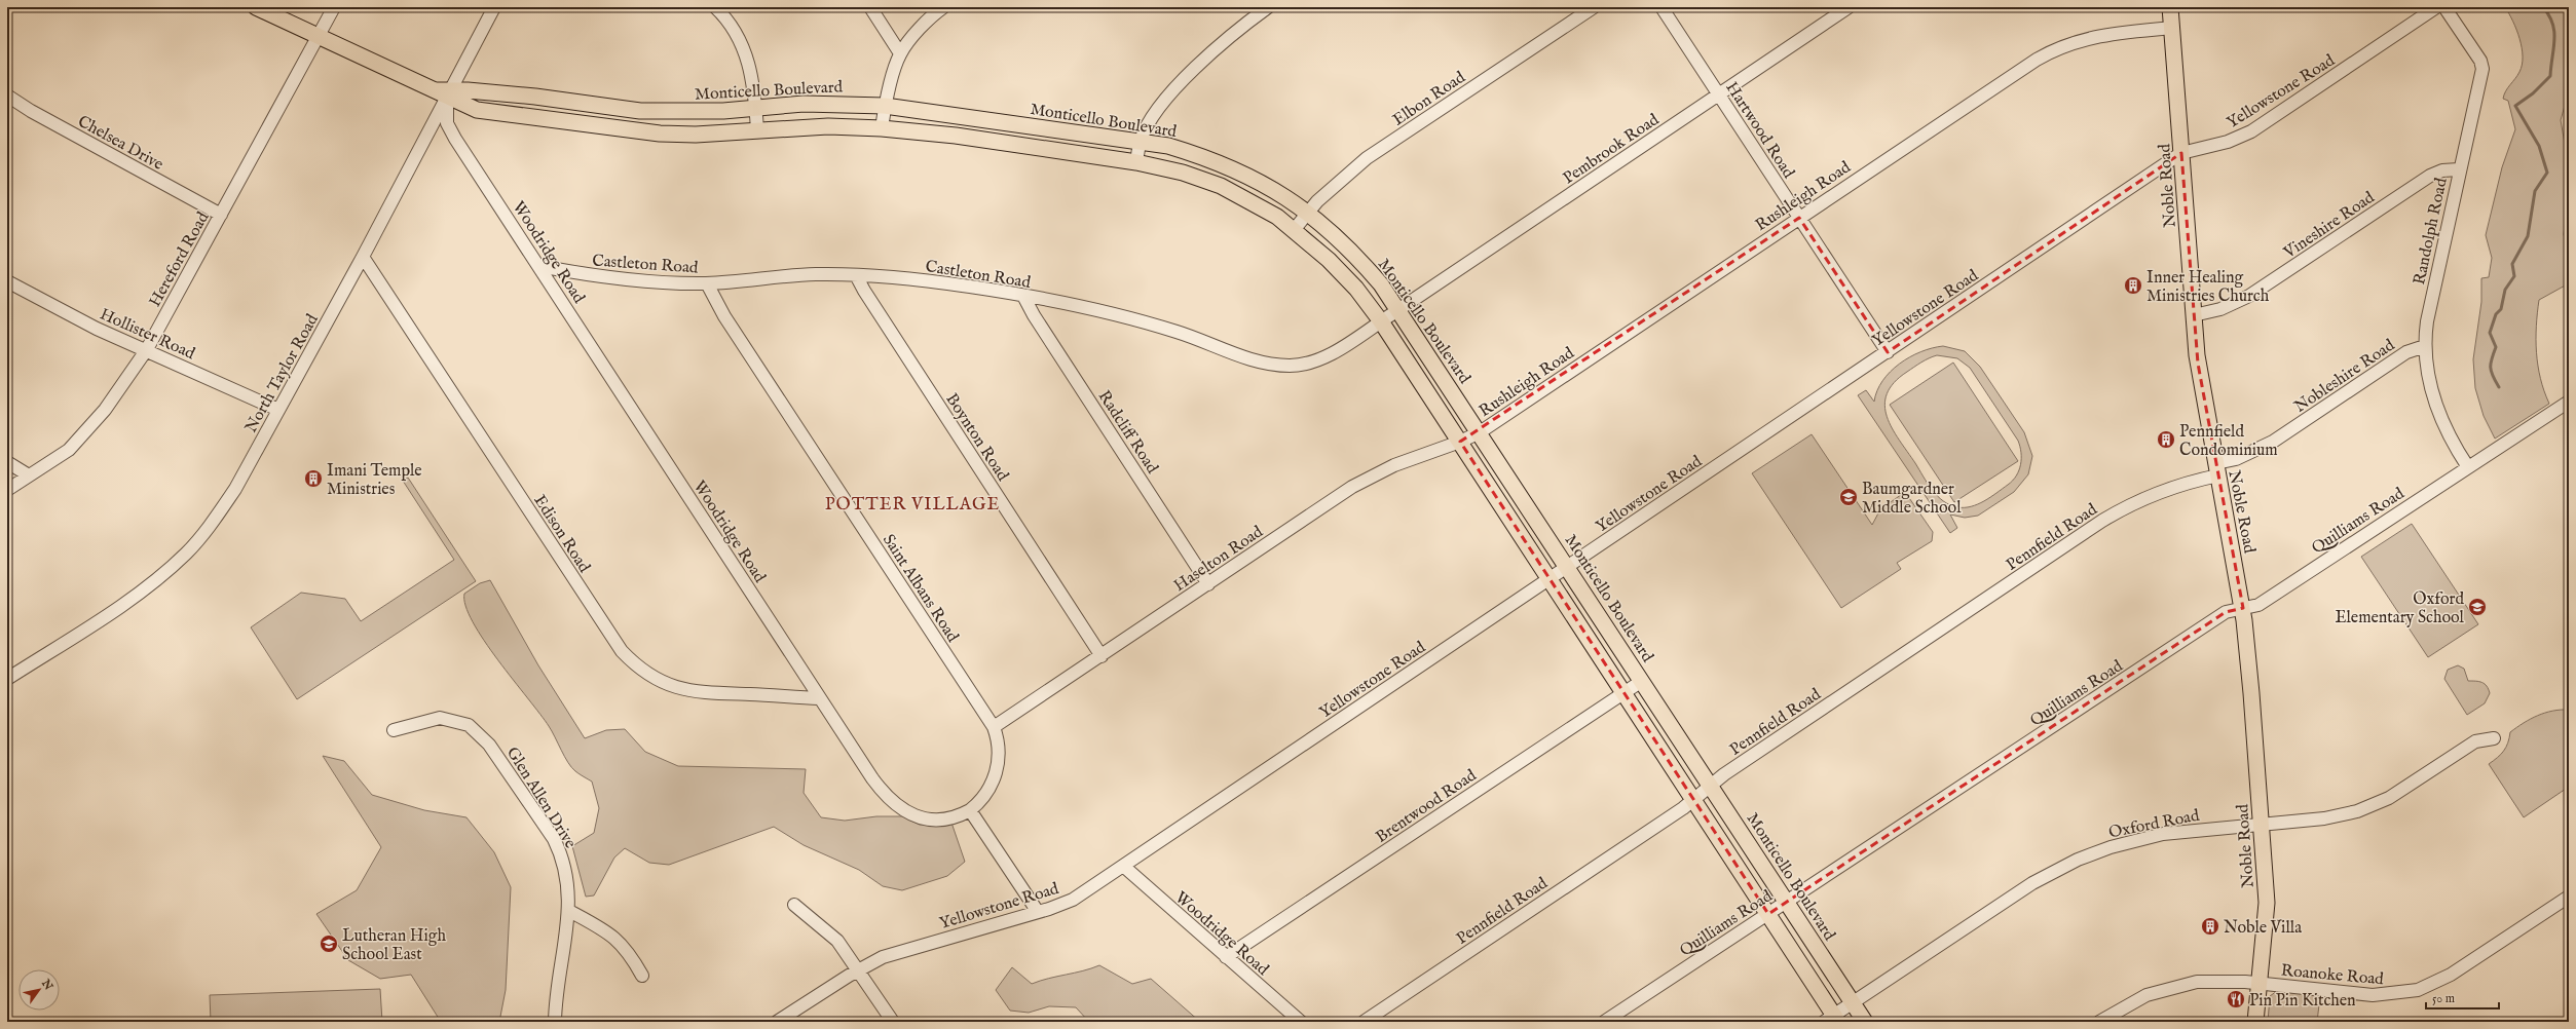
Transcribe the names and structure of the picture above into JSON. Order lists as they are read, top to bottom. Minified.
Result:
{"streets":{"main road":["Monticello Boulevard","Noble Road"],"street":["Yellowstone Road","Elbon Road","Hartwood Road","Chelsea Drive","Pembrook Road","Rushleigh Road","Vineshire Road","Randolph Road","Woodridge Road","Hereford Road","Castleton Road","Hollister Road","North Taylor Road","Nobleshire Road","Radcliff Road","Boynton Road","Quilliams Road","Edison Road","Pennfield Road","Haselton Road","Saint Albans Road","Glen Allen Drive","Brentwood Road","Oxford Road","Roanoke Road"]},"crossings":[["Monticello Boulevard","Yellowstone Road"],["Monticello Boulevard","Elbon Road"],["Monticello Boulevard","Pembrook Road"],["Monticello Boulevard","Rushleigh Road"],["Monticello Boulevard","Woodridge Road"],["Monticello Boulevard","Hereford Road"],["Monticello Boulevard","Castleton Road"],["Monticello Boulevard","North Taylor Road"],["Monticello Boulevard","Quilliams Road"],["Monticello Boulevard","Pennfield Road"],["Monticello Boulevard","Haselton Road"],["Monticello Boulevard","Brentwood Road"],["Monticello Boulevard","Oxford Road"],["Yellowstone Road","Hartwood Road"],["Yellowstone Road","Noble Road"],["Yellowstone Road","Woodridge Road"],["Hartwood Road","Pembrook Road"],["Hartwood Road","Rushleigh Road"],["Chelsea Drive","Hereford Road"],["Pembrook Road","Castleton Road"],["Noble Road","Rushleigh Road"],["Noble Road","Vineshire Road"],["Noble Road","Nobleshire Road"],["Noble Road","Quilliams Road"],["Noble Road","Pennfield Road"],["Noble Road","Oxford Road"],["Noble Road","Roanoke Road"],["Rushleigh Road","Haselton Road"],["Vineshire Road","Randolph Road"],["Randolph Road","Nobleshire Road"],["Randolph Road","Quilliams Road"],["Woodridge Road","Castleton Road"],["Woodridge Road","North Taylor Road"],["Woodridge Road","Edison Road"],["Woodridge Road","Saint Albans Road"],["Woodridge Road","Brentwood Road"],["Hereford Road","Hollister Road"],["Castleton Road","Radcliff Road"],["Castleton Road","Boynton Road"],["Castleton Road","Saint Albans Road"],["Hollister Road","North Taylor Road"],["North Taylor Road","Edison Road"],["Nobleshire Road","Pennfield Road"],["Radcliff Road","Haselton Road"],["Boynton Road","Haselton Road"],["Haselton Road","Saint Albans Road"]],"districts":["POTTER VILLAGE"],"places":{"building":["Inner Healing Ministries Church","Pennfield Condominium","Imani Temple Ministries","Noble Villa"],"school or university":["Baumgardner Middle School","Oxford Elementary School","Lutheran High School East"],"restaurant":["Pin Pin Kitchen"]},"scale_bar":"50 m","north":"top right"}
